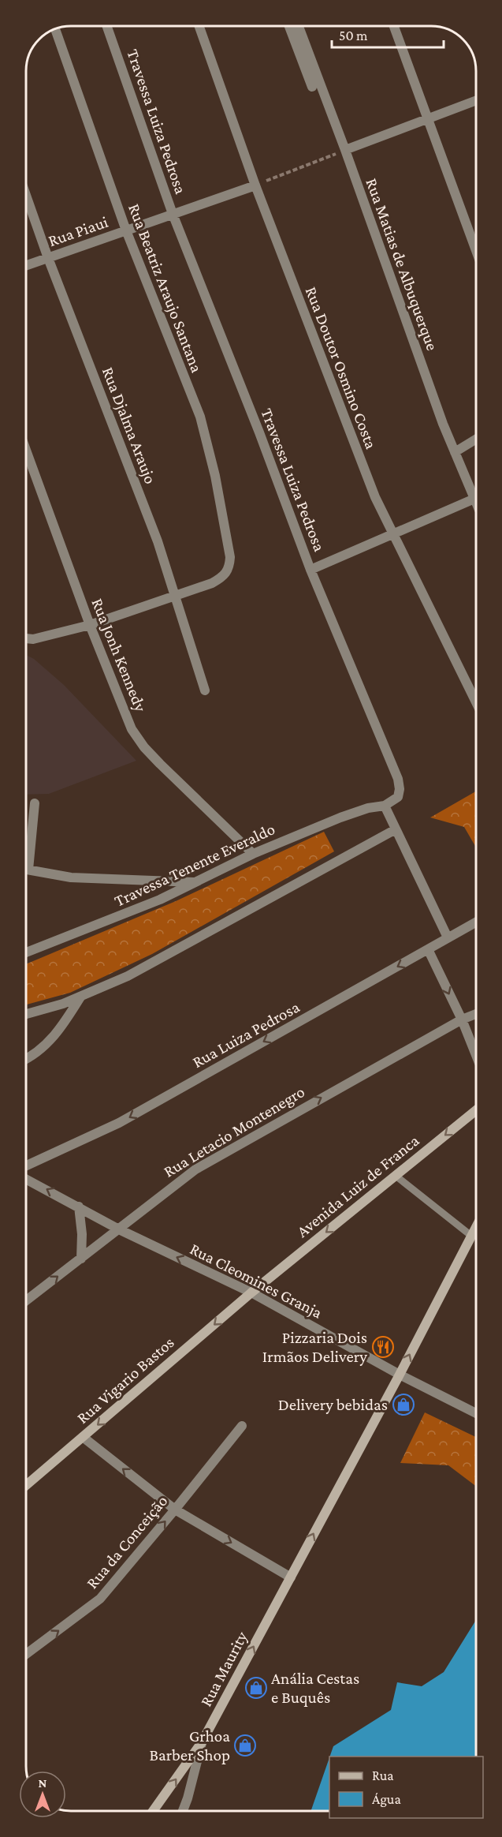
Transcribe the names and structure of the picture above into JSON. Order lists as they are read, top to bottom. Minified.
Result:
{"streets":{"main road":["Avenida Luiz de Franca","Rua Vigario Bastos","Rua Maurity"],"street":["Travessa Luiza Pedrosa","Rua Piaui","Rua Matias de Albuquerque","Rua Beatriz Araujo Santana","Rua Doutor Osmino Costa","Rua Djalma Araujo","Rua Jonh Kennedy","Travessa Tenente Everaldo","Rua Luiza Pedrosa","Rua Letacio Montenegro","Rua Cleomines Granja","Rua da Conceição"]},"crossings":[["Travessa Luiza Pedrosa","Rua Piaui"],["Travessa Luiza Pedrosa","Travessa Tenente Everaldo"],["Rua Piaui","Rua Beatriz Araujo Santana"],["Rua Piaui","Rua Doutor Osmino Costa"],["Rua Piaui","Rua Djalma Araujo"],["Rua Beatriz Araujo Santana","Rua Djalma Araujo"],["Rua Jonh Kennedy","Travessa Tenente Everaldo"],["Rua Letacio Montenegro","Rua Cleomines Granja"],["Avenida Luiz de Franca","Rua Cleomines Granja"],["Avenida Luiz de Franca","Rua Vigario Bastos"],["Rua Cleomines Granja","Rua Vigario Bastos"],["Rua Cleomines Granja","Rua Maurity"]],"one_way":["Rua Luiza Pedrosa","Rua Letacio Montenegro","Avenida Luiz de Franca","Rua Cleomines Granja","Rua Vigario Bastos","Rua da Conceição","Rua Maurity"],"places":{"restaurant":["Pizzaria Dois Irmãos Delivery"],"shop":["Delivery bebidas","Anália Cestas e Buquês","Grhoa Barber Shop"]},"legend":["Rua","Água"],"scale_bar":"50 m","north":"top"}
